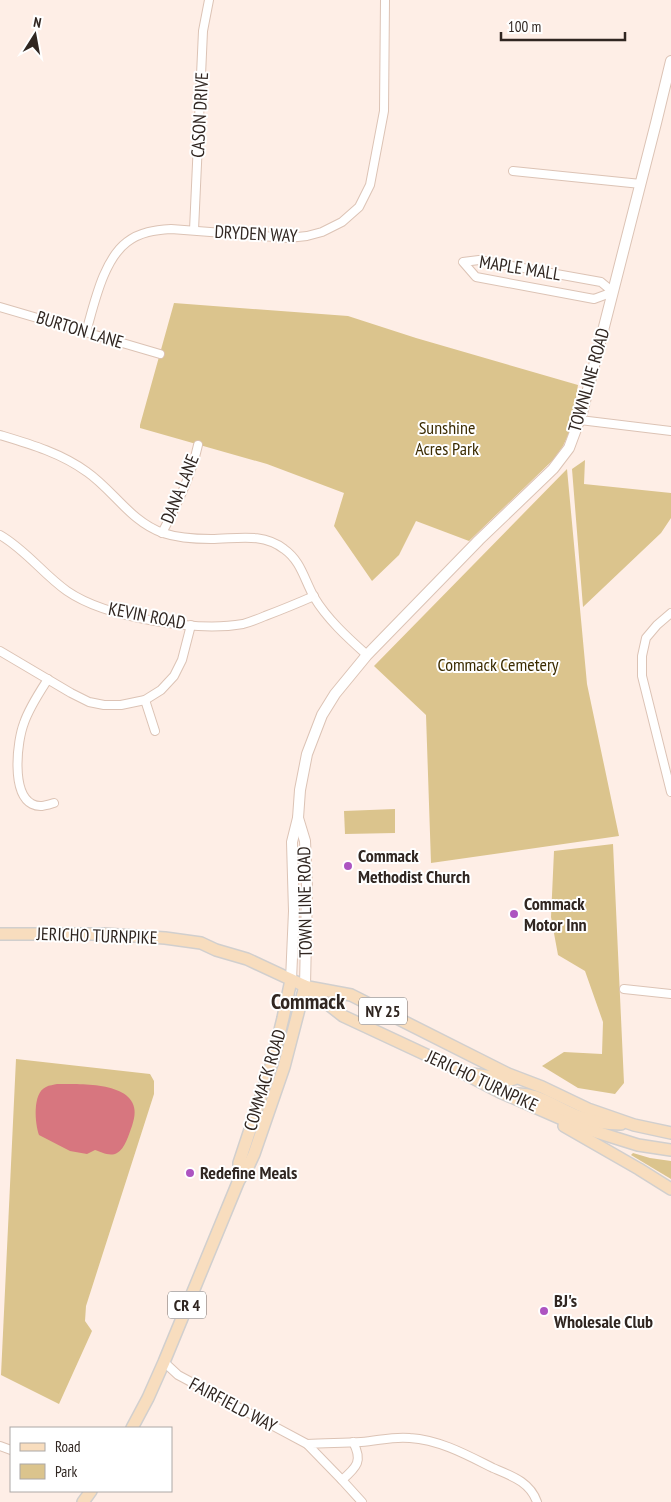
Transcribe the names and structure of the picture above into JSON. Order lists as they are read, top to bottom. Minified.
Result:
{"streets":{"main road":["TOWNLINE ROAD","TOWN LINE ROAD","JERICHO TURNPIKE","NY 25","COMMACK ROAD","CR 4"],"street":["CASON DRIVE","DRYDEN WAY","MAPLE MALL","BURTON LANE","DANA LANE","KEVIN ROAD","FAIRFIELD WAY"]},"crossings":[["CASON DRIVE","DRYDEN WAY"],["DRYDEN WAY","BURTON LANE"],["MAPLE MALL","TOWNLINE ROAD"],["TOWNLINE ROAD","TOWN LINE ROAD"],["TOWN LINE ROAD","JERICHO TURNPIKE"],["TOWN LINE ROAD","COMMACK ROAD"],["JERICHO TURNPIKE","COMMACK ROAD"],["COMMACK ROAD","FAIRFIELD WAY"]],"districts":["Commack"],"parks":["Sunshine Acres Park","Commack Cemetery"],"places":["Commack Methodist Church","Commack Motor Inn","Redefine Meals","BJ's Wholesale Club"],"legend":["Road","Park"],"scale_bar":"100 m","north":"top"}
